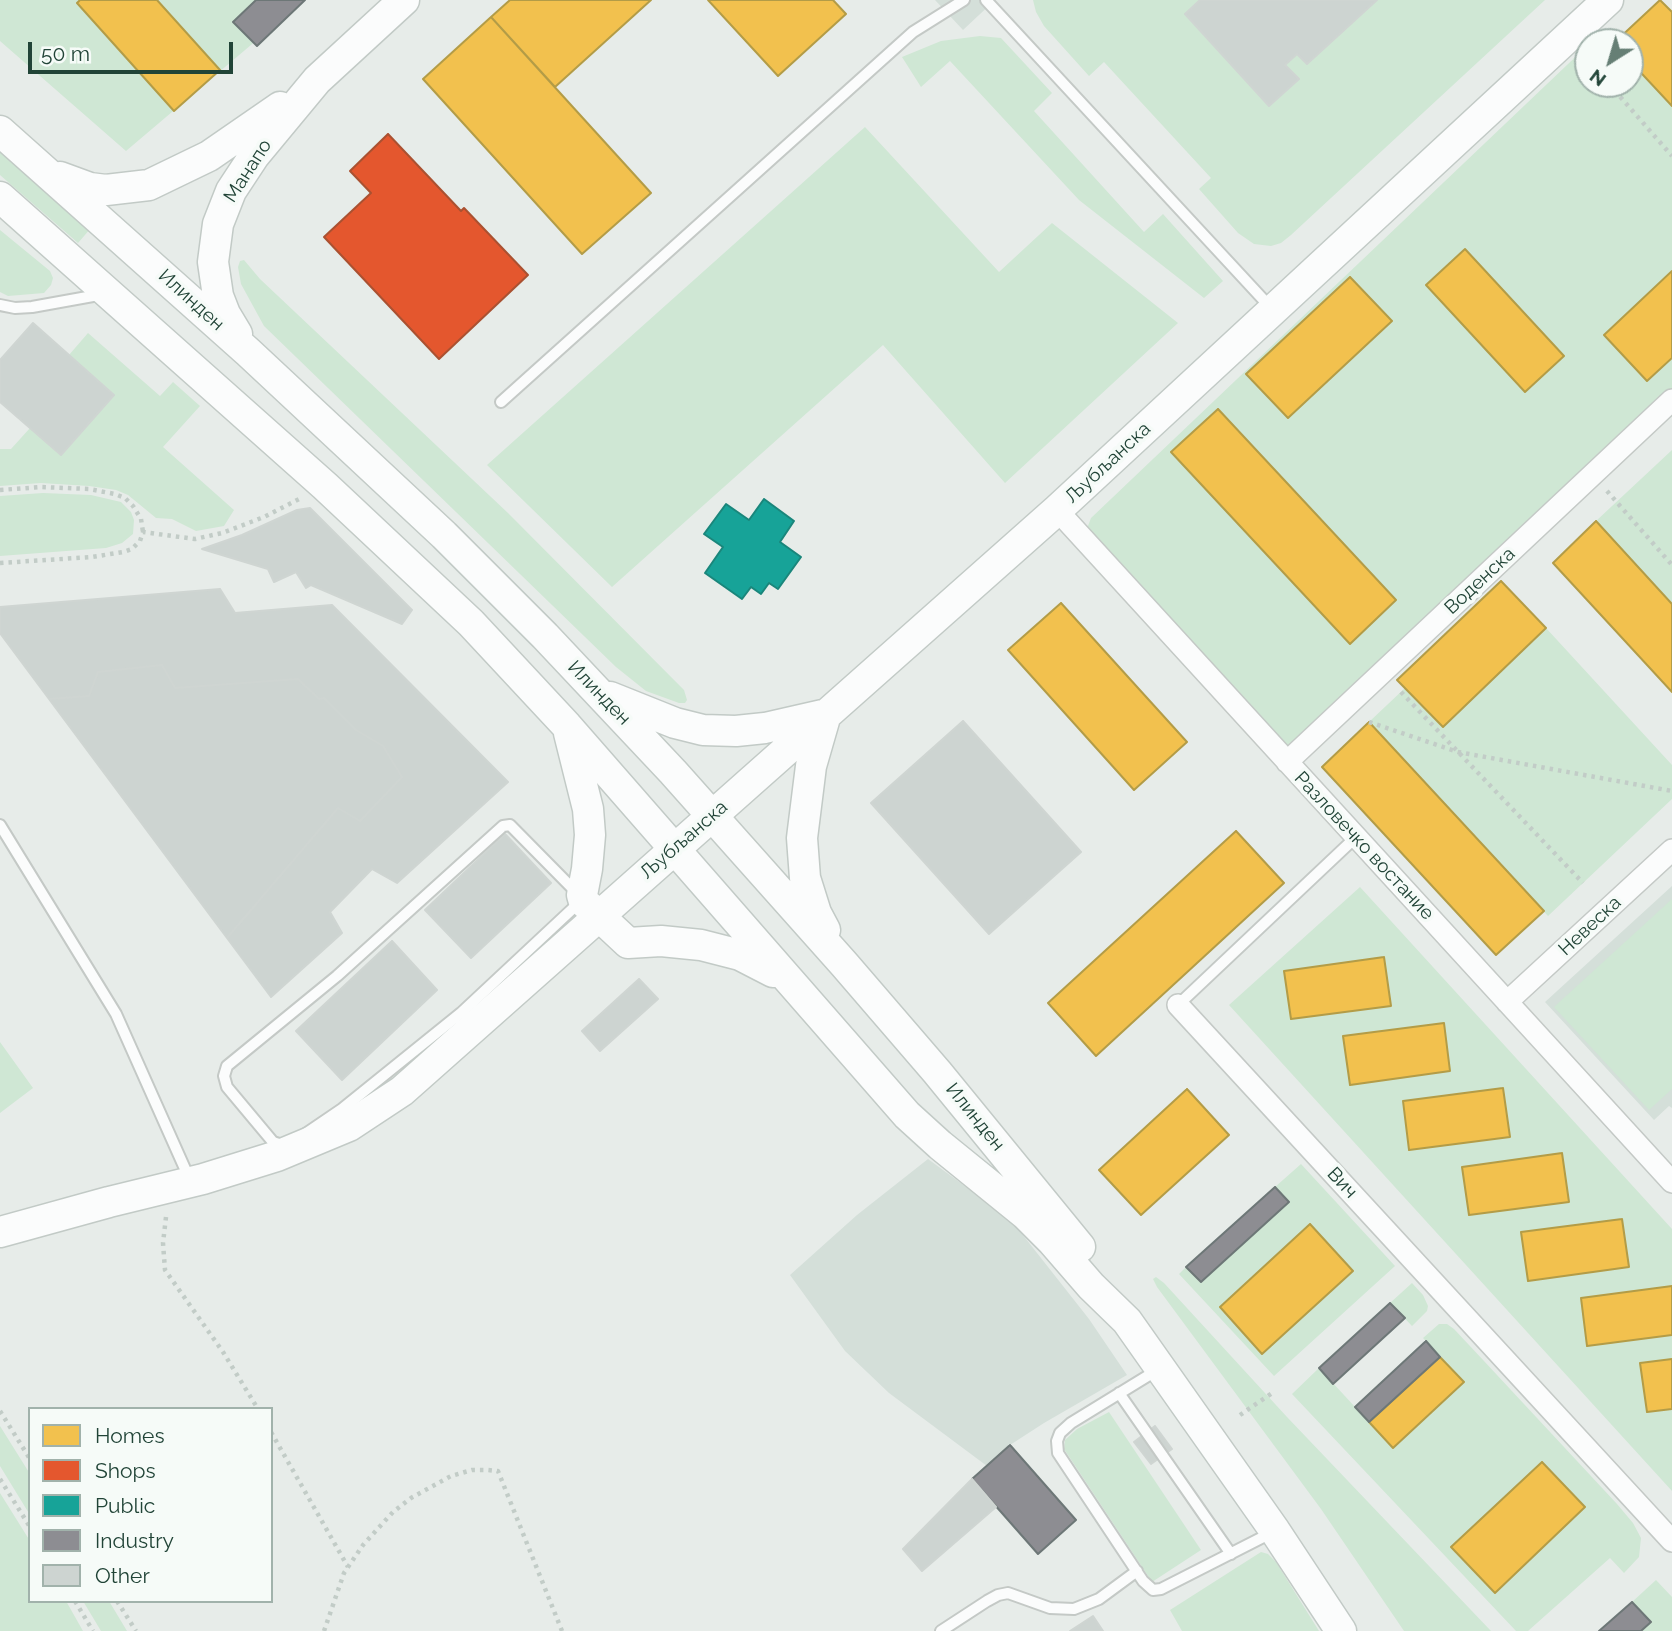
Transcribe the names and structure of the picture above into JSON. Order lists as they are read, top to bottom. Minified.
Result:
{"streets":{"street":["Манапо","Илинден","Љубљанска","Воденска","Разловечко востание","Невеска","Вич"]},"crossings":[["Манапо","Илинден"],["Илинден","Љубљанска"],["Љубљанска","Разловечко востание"],["Воденска","Разловечко востание"],["Разловечко востание","Невеска"],["Разловечко востание","Вич"]],"legend":["Homes","Shops","Public","Industry","Other"],"scale_bar":"50 m","north":"bottom left"}
